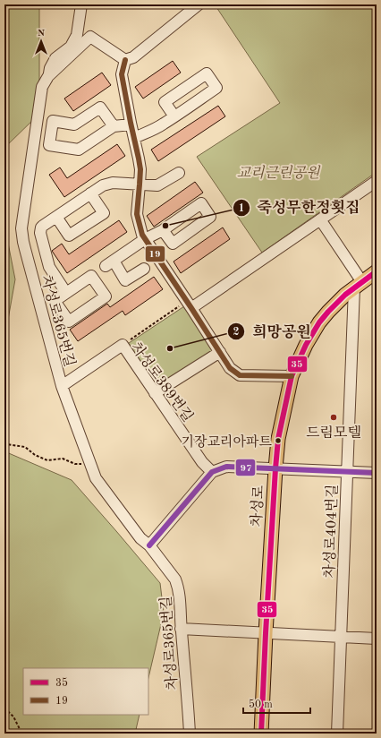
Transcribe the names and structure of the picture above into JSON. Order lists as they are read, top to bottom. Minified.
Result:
{"streets":{"main road":["차성로"],"street":["차성로365번길","차성로389번길","차성로404번길"]},"crossings":[["차성로365번길","차성로389번길"],["차성로","차성로404번길"]],"parks":["교리근린공원"],"places":["죽성무한정횟집","희망공원","드림모텔","기장교리아파트"],"lines":["transit line 19","transit line 35","transit line 97"],"legend":["35","19"],"scale_bar":"50 m","north":"top"}
